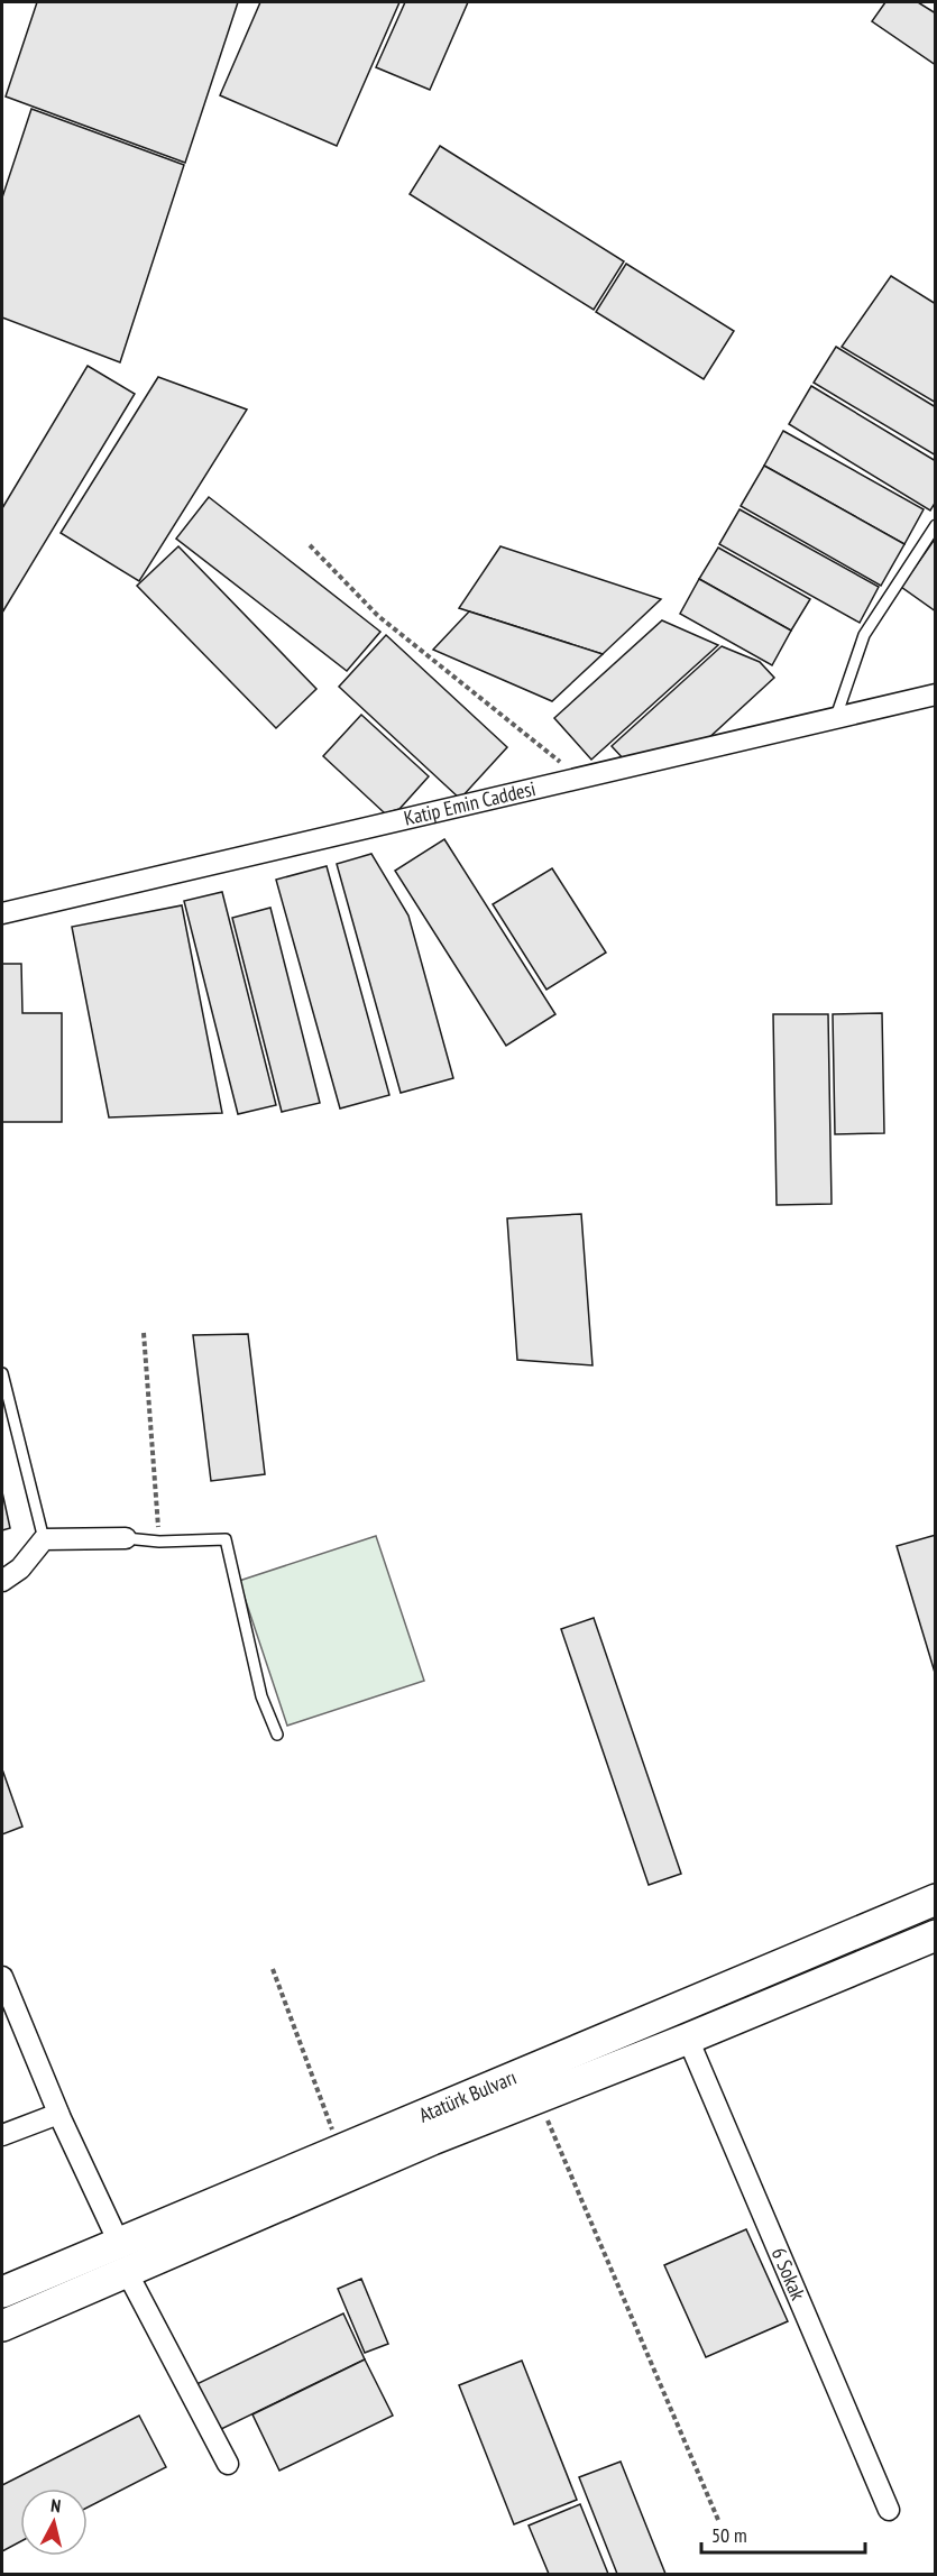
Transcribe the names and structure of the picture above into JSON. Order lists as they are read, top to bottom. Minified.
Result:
{"streets":{"main road":["Atatürk Bulvarı"],"street":["Katip Emin Caddesi","6 Sokak"]},"crossings":[["Atatürk Bulvarı","6 Sokak"]],"scale_bar":"50 m","north":"top"}
